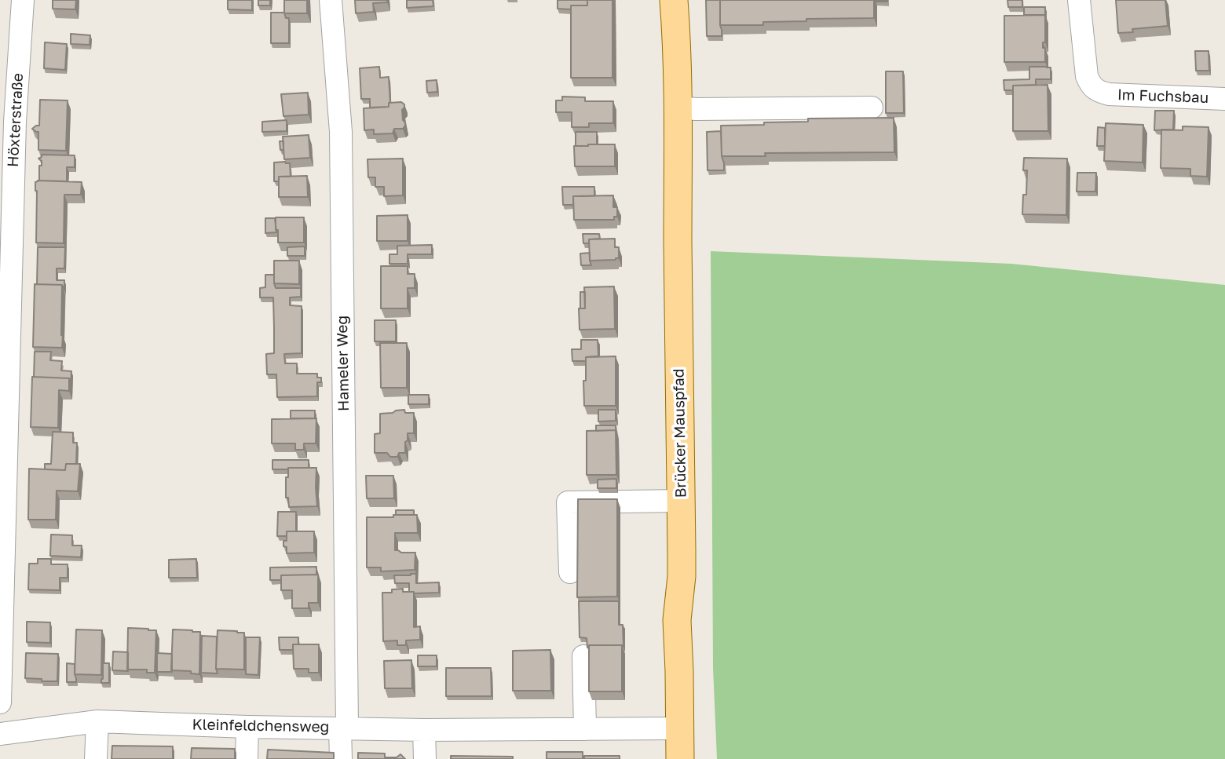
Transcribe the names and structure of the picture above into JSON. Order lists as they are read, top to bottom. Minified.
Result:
{"streets":{"main road":["Brücker Mauspfad"],"street":["Im Fuchsbau","Höxterstraße","Hameler Weg","Kleinfeldchensweg"]},"crossings":[["Hameler Weg","Kleinfeldchensweg"],["Brücker Mauspfad","Kleinfeldchensweg"]]}
